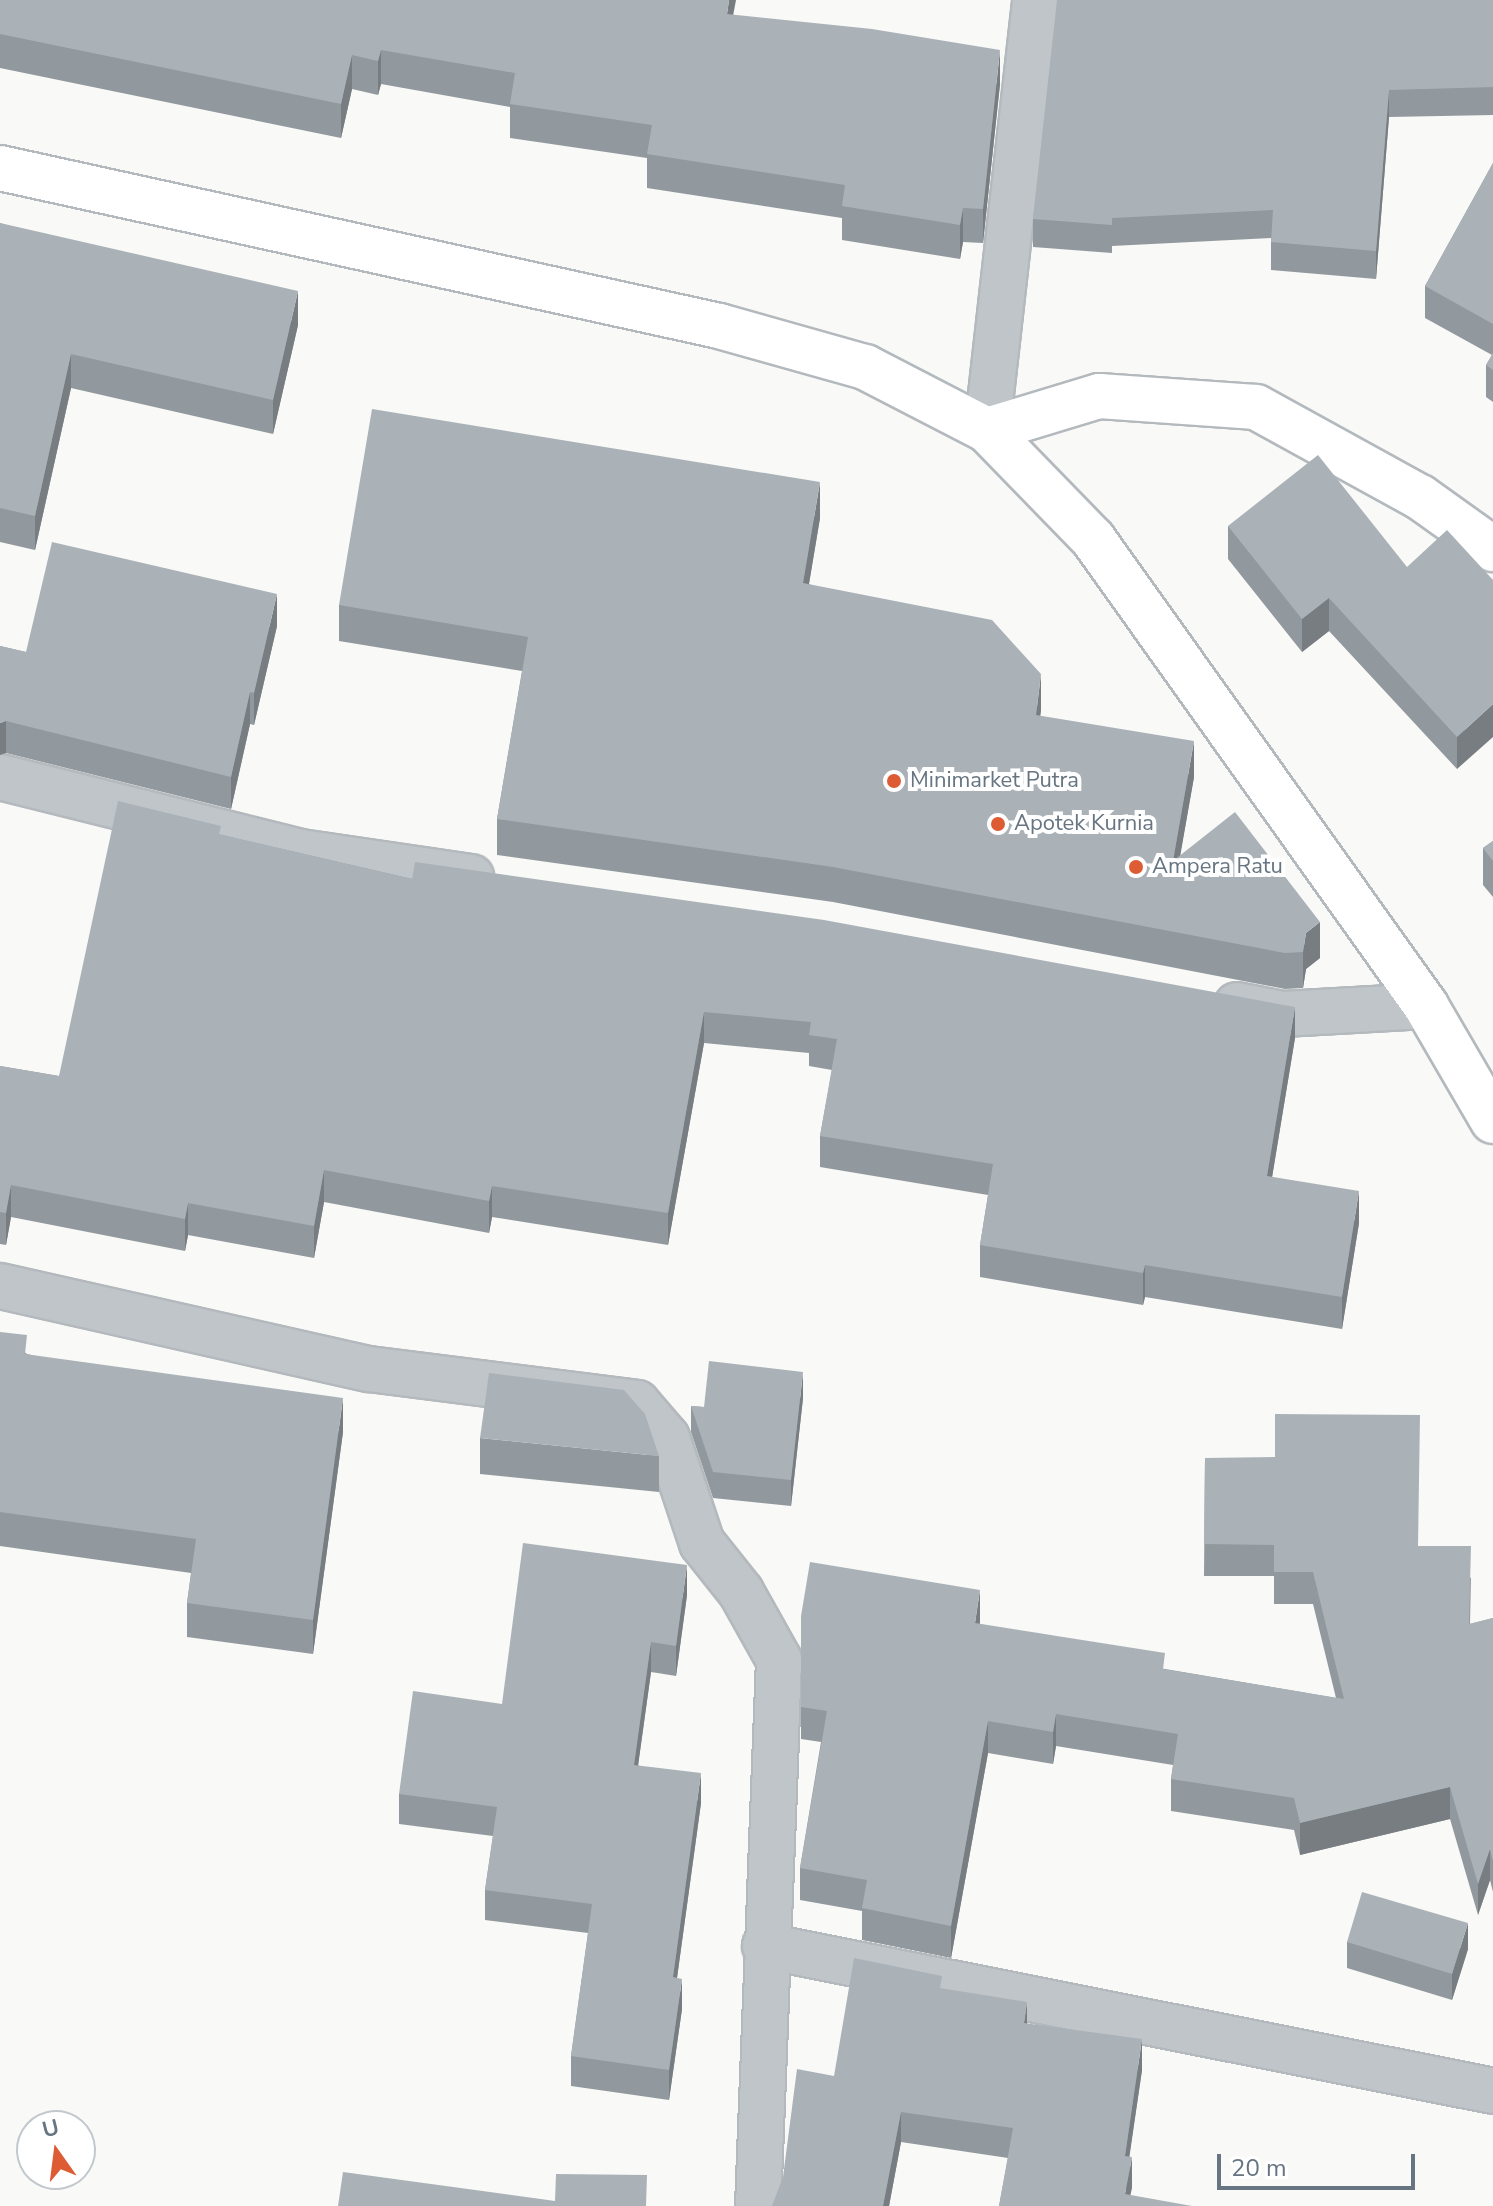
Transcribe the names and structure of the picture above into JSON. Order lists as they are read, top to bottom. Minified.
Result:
{"places":["Minimarket Putra","Apotek Kurnia","Ampera Ratu"],"scale_bar":"20 m","north":"top"}
